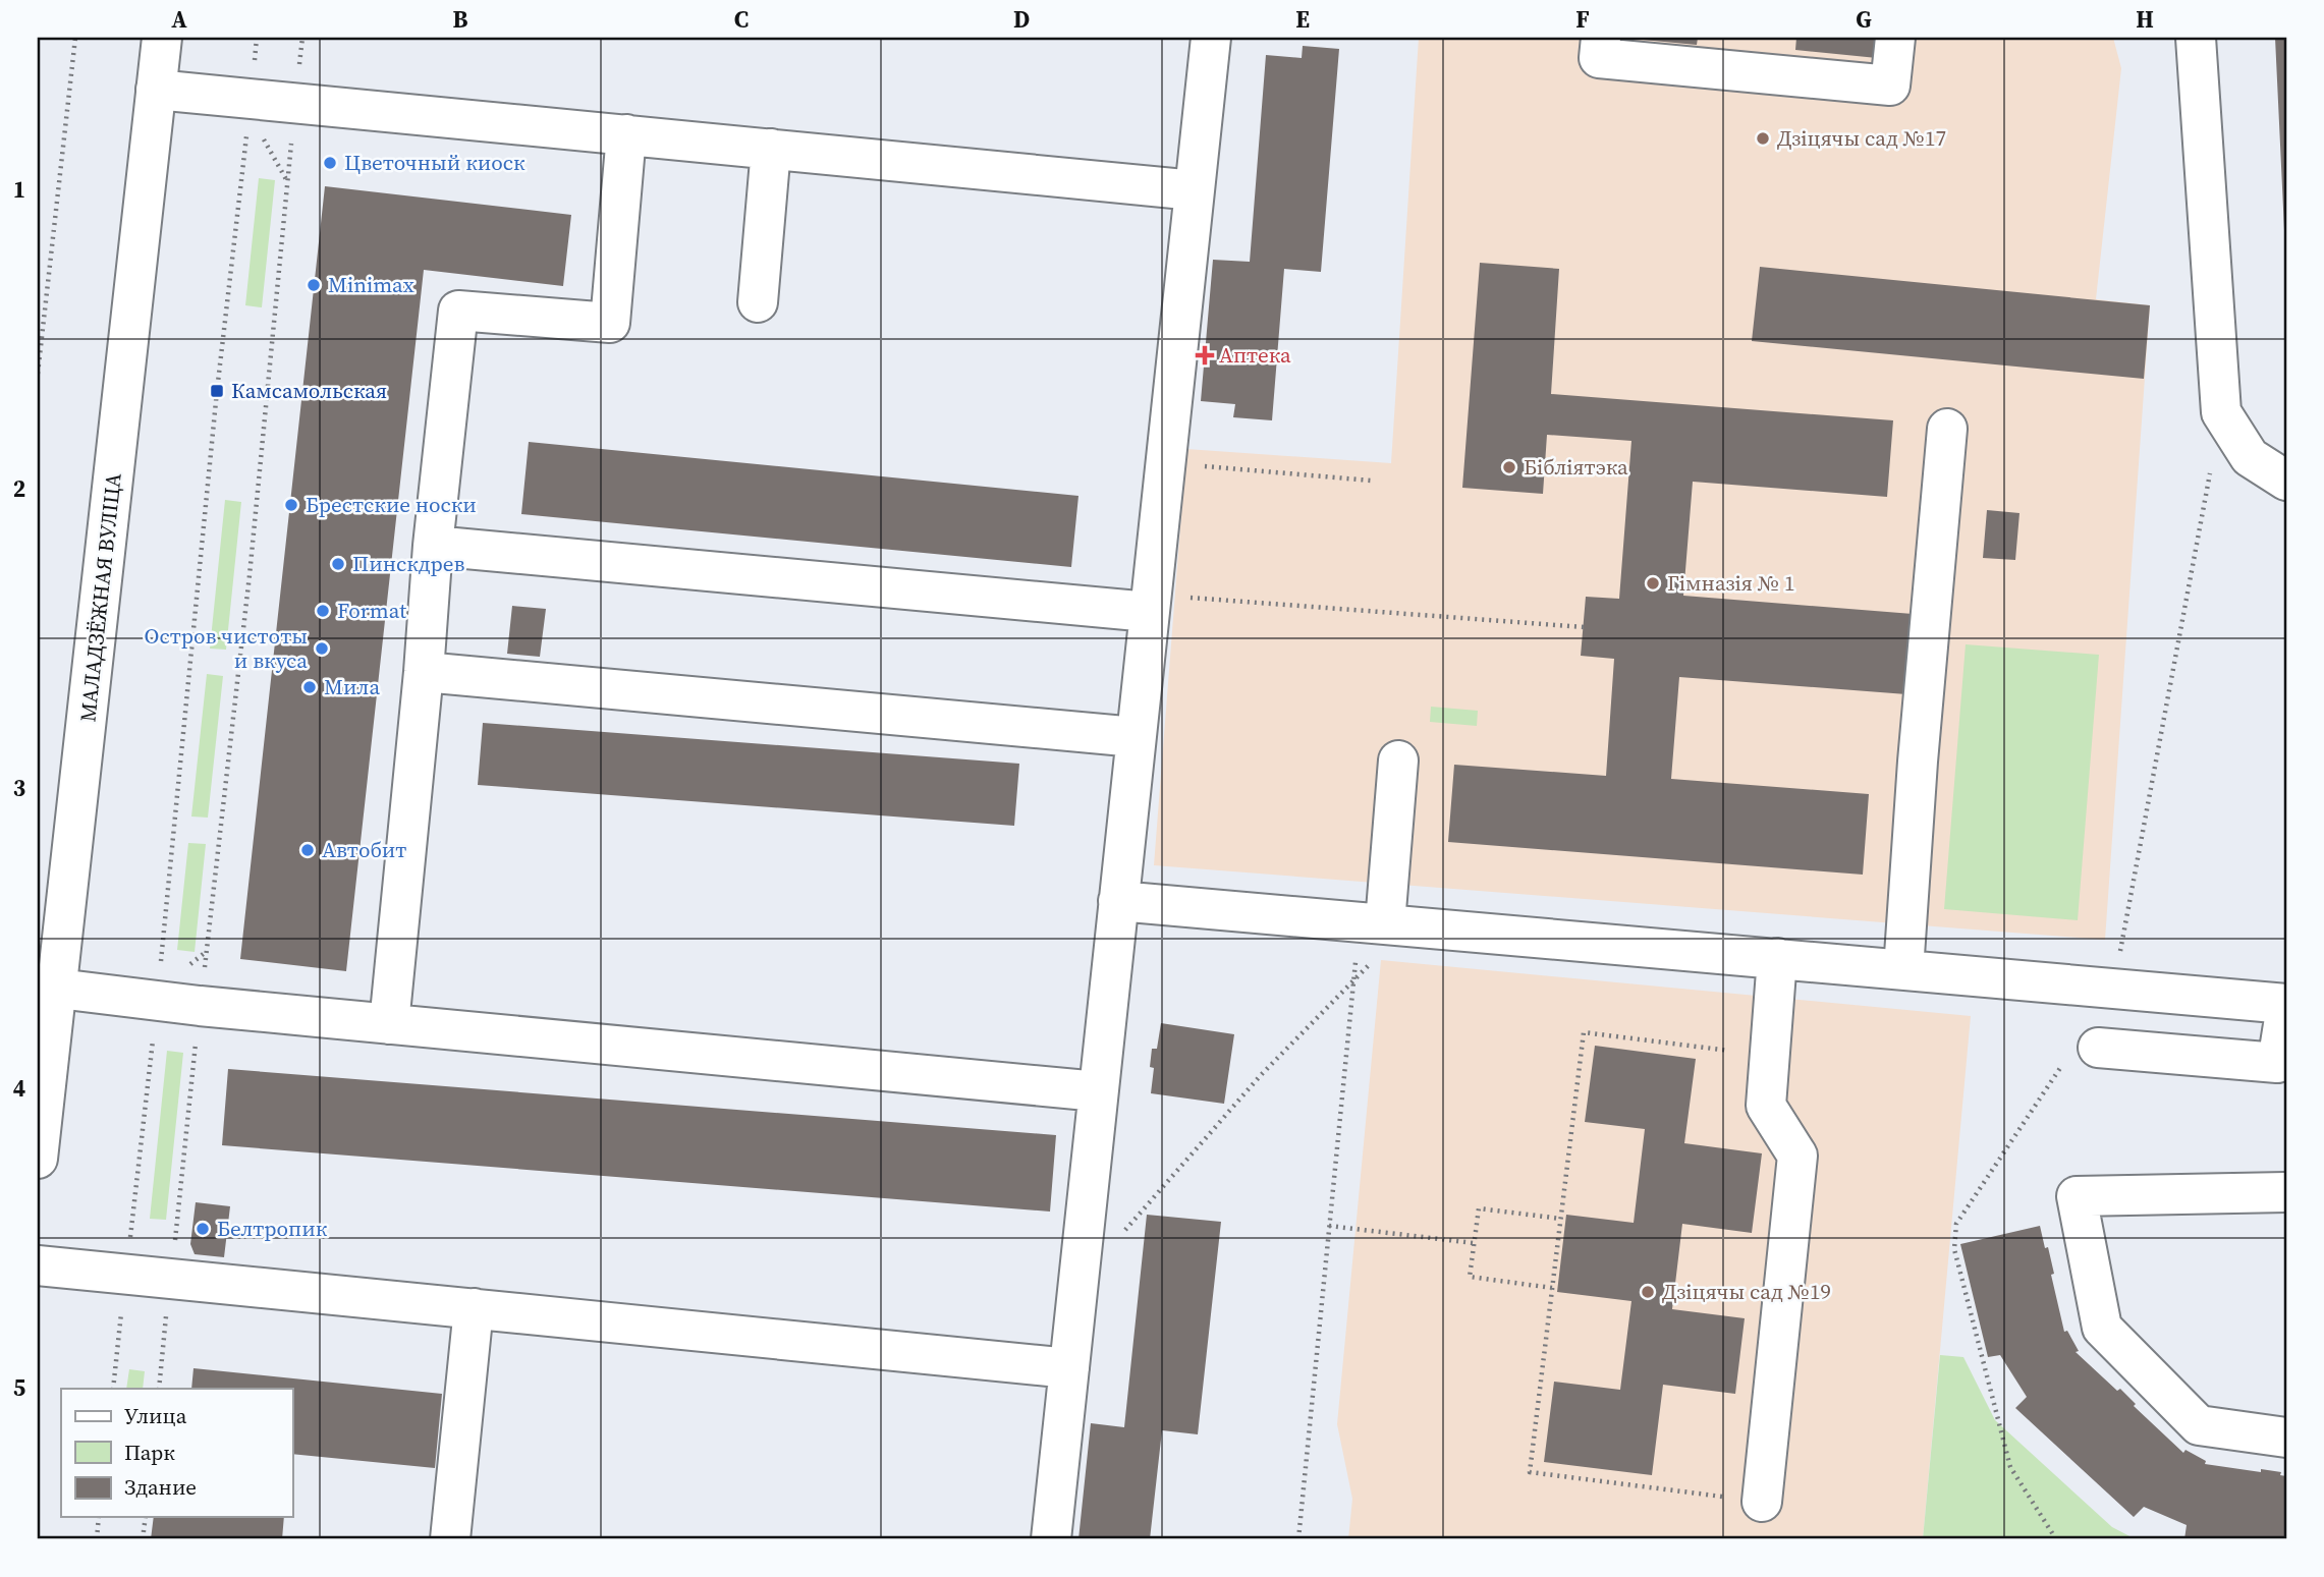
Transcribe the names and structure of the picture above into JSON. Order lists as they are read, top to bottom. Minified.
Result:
{"streets":{"main road":["МАЛАДЗЁЖНАЯ ВУЛІЦА"]},"places":{"other":["Дзіцячы сад №17","Цветочный киоск","Minimax","Бібліятэка","Брестские носки","Пинскдрев","Гімназія № 1","Format","Остров чистоты и вкуса","Мила","Автобит","Белтропик","Дзіцячы сад №19"],"health":["Аптека"],"transit":["Камсамольская"]},"legend":["Улица","Парк","Здание"],"grid":{"columns":["A","B","C","D","E","F","G","H"],"rows":["1","2","3","4","5"]}}
